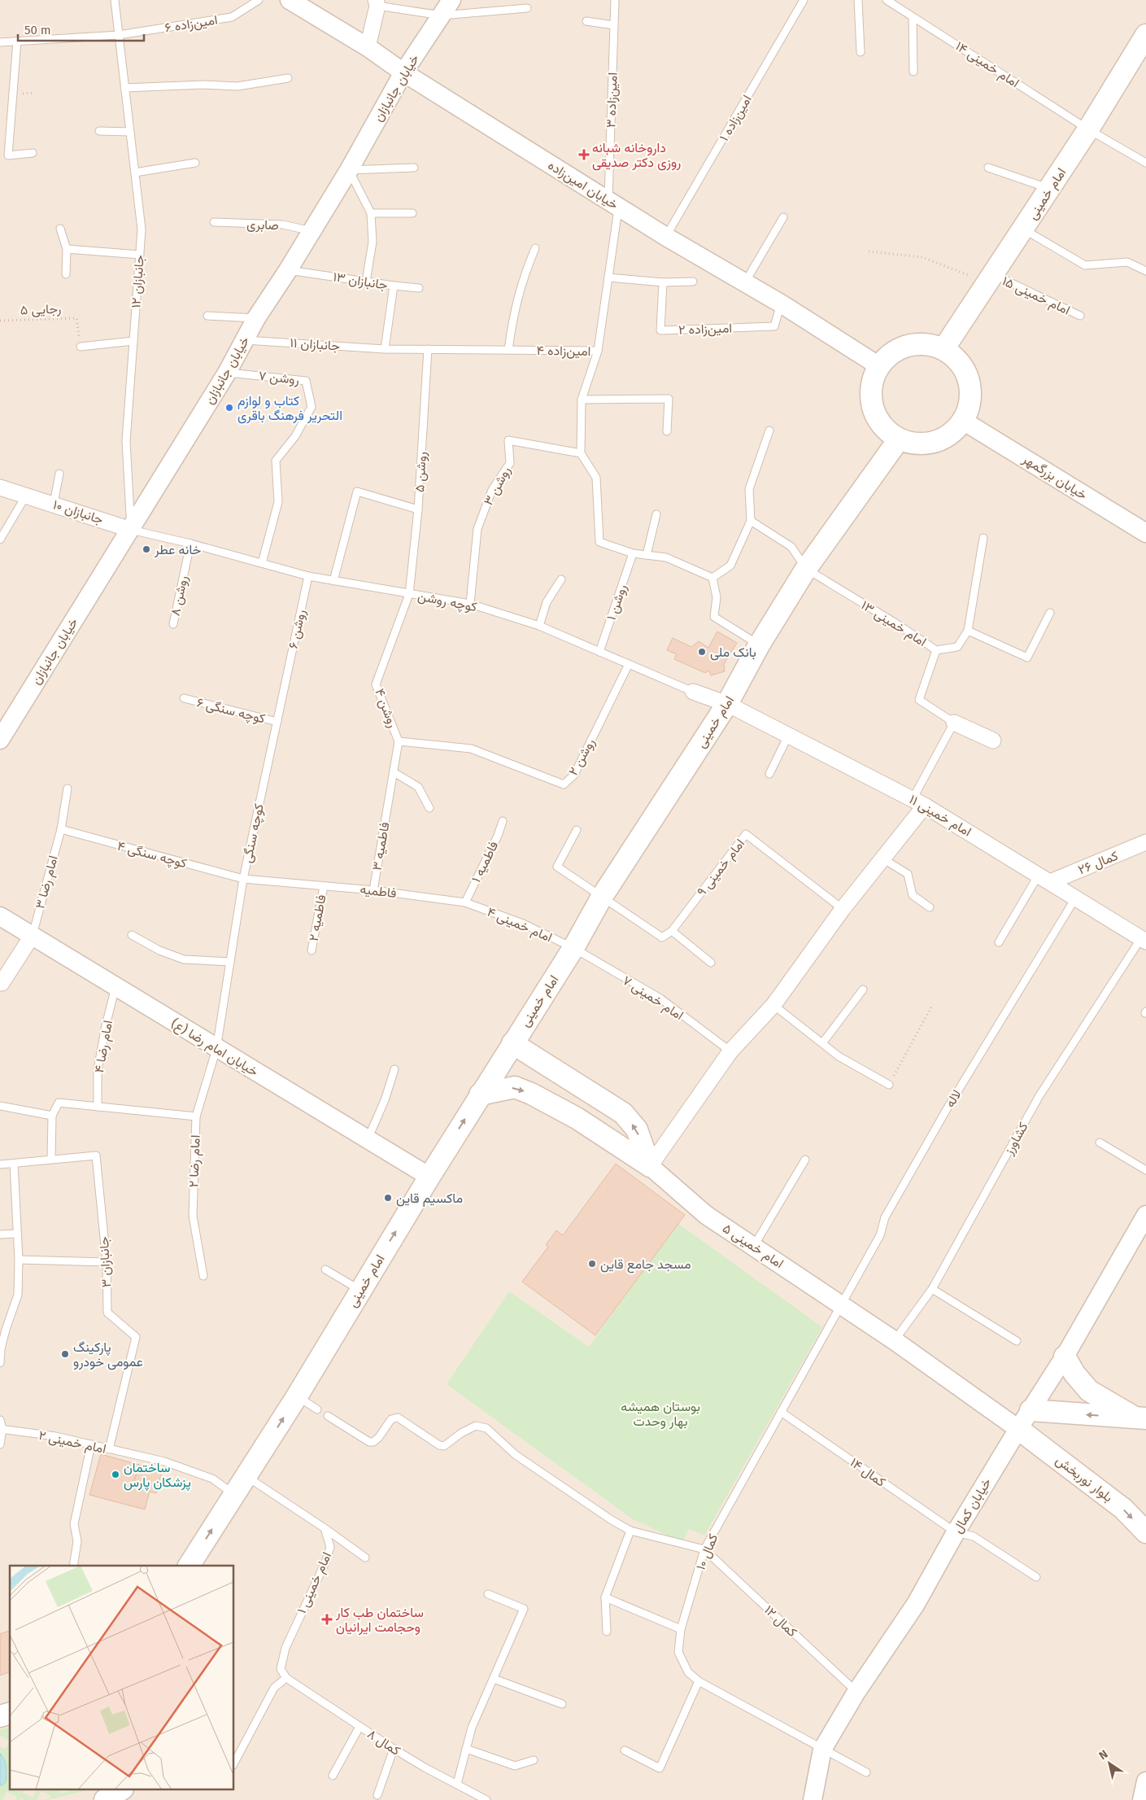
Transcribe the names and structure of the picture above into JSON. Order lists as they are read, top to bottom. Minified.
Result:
{"streets":{"main road":["امام خمینی","امام خمینی ۵","بلوار نوربخش"],"street":["خیابان جانبازان","خیابان امین‌زاده","خیابان بزرگمهر","جانبازان ۱۰","امام خمینی ۱۱","کمال ۲۶","خیابان امام رضا (ع)","خیابان کمال"],"lane":["امین‌زاده ۶","امام خمینی ۱۴","امین‌زاده ۳","امین‌زاده ۱","صابری","جانبازان ۱۳","جانبازان ۱۲","امام خمینی ۱۵","امین‌زاده ۲","جانبازان ۱۱","امین‌زاده ۴","روشن ۷","روشن ۵","روشن ۳","روشن ۸","کوچه روشن","روشن ۱","امام خمینی ۱۳","روشن ۶","روشن ۴","کوچه سنگی ۶","روشن ۲","کوچه سنگی","فاطمیه ۳","کوچه سنگی ۴","فاطمیه ۱","امام خمینی ۹","امام رضا ۳","فاطمیه","فاطمیه ۲","امام خمینی ۴","امام خمینی ۷","امام رضا ۴","لاله","کشاورز","امام رضا ۲","جانبازان ۳","امام خمینی ۲","کمال ۱۴","کمال ۱۰","امام خمینی ۱","کمال ۱۲","کمال ۸"],"path":["رجایی ۵"]},"crossings":[["امین‌زاده ۶","جانبازان ۱۲"],["امام خمینی ۱۴","امام خمینی"],["خیابان جانبازان","خیابان امین‌زاده"],["خیابان جانبازان","صابری"],["خیابان جانبازان","جانبازان ۱۳"],["خیابان جانبازان","جانبازان ۱۲"],["خیابان جانبازان","جانبازان ۱۱"],["خیابان جانبازان","روشن ۷"],["خیابان جانبازان","جانبازان ۱۰"],["خیابان جانبازان","کوچه روشن"],["امین‌زاده ۳","خیابان امین‌زاده"],["امین‌زاده ۳","امین‌زاده ۴"],["امین‌زاده ۱","خیابان امین‌زاده"],["خیابان امین‌زاده","امام خمینی"],["خیابان امین‌زاده","امین‌زاده ۲"],["خیابان امین‌زاده","امین‌زاده ۴"],["خیابان امین‌زاده","خیابان بزرگمهر"],["امام خمینی","امام خمینی ۱۵"],["امام خمینی","خیابان بزرگمهر"],["امام خمینی","امام خمینی ۱۳"],["امام خمینی","امام خمینی ۱۱"],["امام خمینی","امام خمینی ۴"],["امام خمینی","امام خمینی ۷"],["امام خمینی","خیابان امام رضا (ع)"],["امام خمینی","امام خمینی ۵"],["امام خمینی","امام خمینی ۲"],["جانبازان ۱۳","جانبازان ۱۱"],["جانبازان ۱۳","امین‌زاده ۴"],["جانبازان ۱۲","جانبازان ۱۰"],["جانبازان ۱۲","کوچه روشن"],["جانبازان ۱۱","امین‌زاده ۴"],["امین‌زاده ۴","روشن ۵"],["روشن ۷","کوچه روشن"],["روشن ۵","کوچه روشن"],["روشن ۵","روشن ۴"],["روشن ۳","کوچه روشن"],["جانبازان ۱۰","کوچه روشن"],["روشن ۸","کوچه روشن"],["کوچه روشن","روشن ۱"],["کوچه روشن","روشن ۶"],["کوچه روشن","روشن ۴"],["کوچه روشن","روشن ۲"],["کوچه روشن","امام خمینی ۱۱"],["روشن ۶","کوچه سنگی"],["روشن ۴","روشن ۲"],["روشن ۴","فاطمیه ۳"],["کوچه سنگی ۶","کوچه سنگی"],["امام خمینی ۱۱","کمال ۲۶"],["امام خمینی ۱۱","لاله"],["امام خمینی ۱۱","کشاورز"],["کوچه سنگی","کوچه سنگی ۴"],["کوچه سنگی","امام رضا ۲"],["فاطمیه ۳","فاطمیه"],["کوچه سنگی ۴","امام رضا ۳"],["کوچه سنگی ۴","فاطمیه"],["فاطمیه ۱","فاطمیه"],["فاطمیه ۱","امام خمینی ۴"],["امام رضا ۳","خیابان امام رضا (ع)"],["فاطمیه","فاطمیه ۲"],["فاطمیه","امام خمینی ۴"],["امام خمینی ۴","امام خمینی ۷"],["امام رضا ۴","خیابان امام رضا (ع)"],["خیابان امام رضا (ع)","امام رضا ۲"],["لاله","امام خمینی ۵"],["لاله","کمال ۱۰"],["کشاورز","امام خمینی ۵"],["امام خمینی ۵","بلوار نوربخش"],["امام خمینی ۵","خیابان کمال"],["امام خمینی ۵","کمال ۱۰"],["جانبازان ۳","امام خمینی ۲"],["کمال ۱۴","خیابان کمال"],["کمال ۱۴","کمال ۱۰"],["بلوار نوربخش","خیابان کمال"],["خیابان کمال","کمال ۱۰"],["خیابان کمال","کمال ۱۲"],["کمال ۱۰","کمال ۱۲"],["امام خمینی ۱","کمال ۸"]],"parks":["بوستان همیشه بهار وحدت"],"places":{"health":["داروخانه شبانه روزی دکتر صدیقی","ساختمان طب کار و‌حجامت ایرانیان"],"other":["کتاب و لوازم التحریر فرهنگ باقری","خانه عطر","بانک ملی","ماکسیم قاین","مسجد جامع قاین","پارکینگ عمومی خودرو","ساختمان پزشکان پارس"]},"scale_bar":"50 m","north":"top left"}
